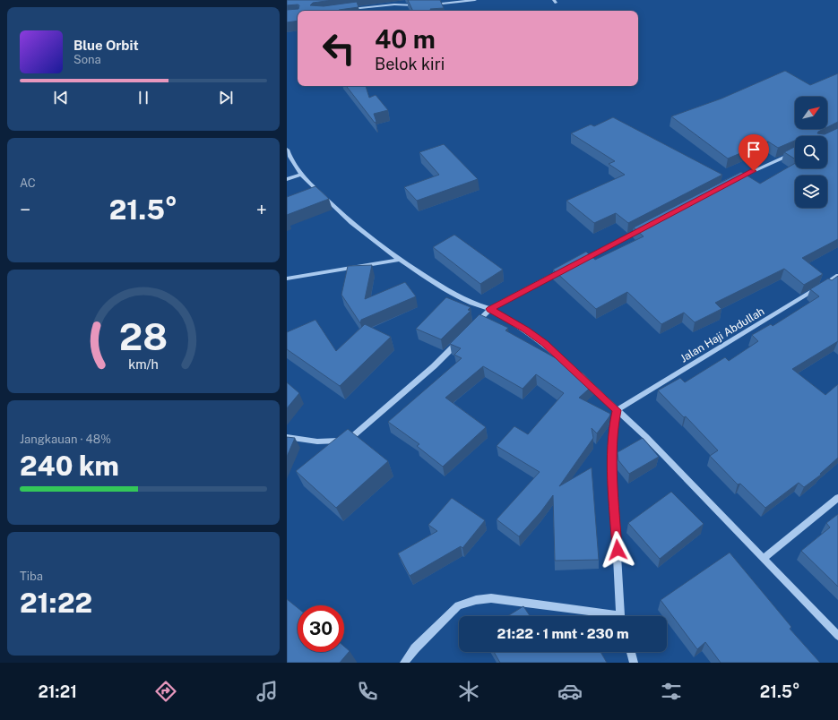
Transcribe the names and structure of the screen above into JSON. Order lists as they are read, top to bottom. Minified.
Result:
{"streets":{"street":["Jalan Haji Abdullah"]},"north":"top right","page":{"turn":["40 m","Belok kiri"],"song":["Blue Orbit","Sona"],"tile":["AC",["Jangkauan · 48%","240 km"],["Tiba","21:22"]],"heat":["−","21.5°","+"],"limit":"30","trip":"21:22 · 1 mnt · 230 m","tabs":["21:21","21.5°"],"gauge":["28","km/h"]}}
